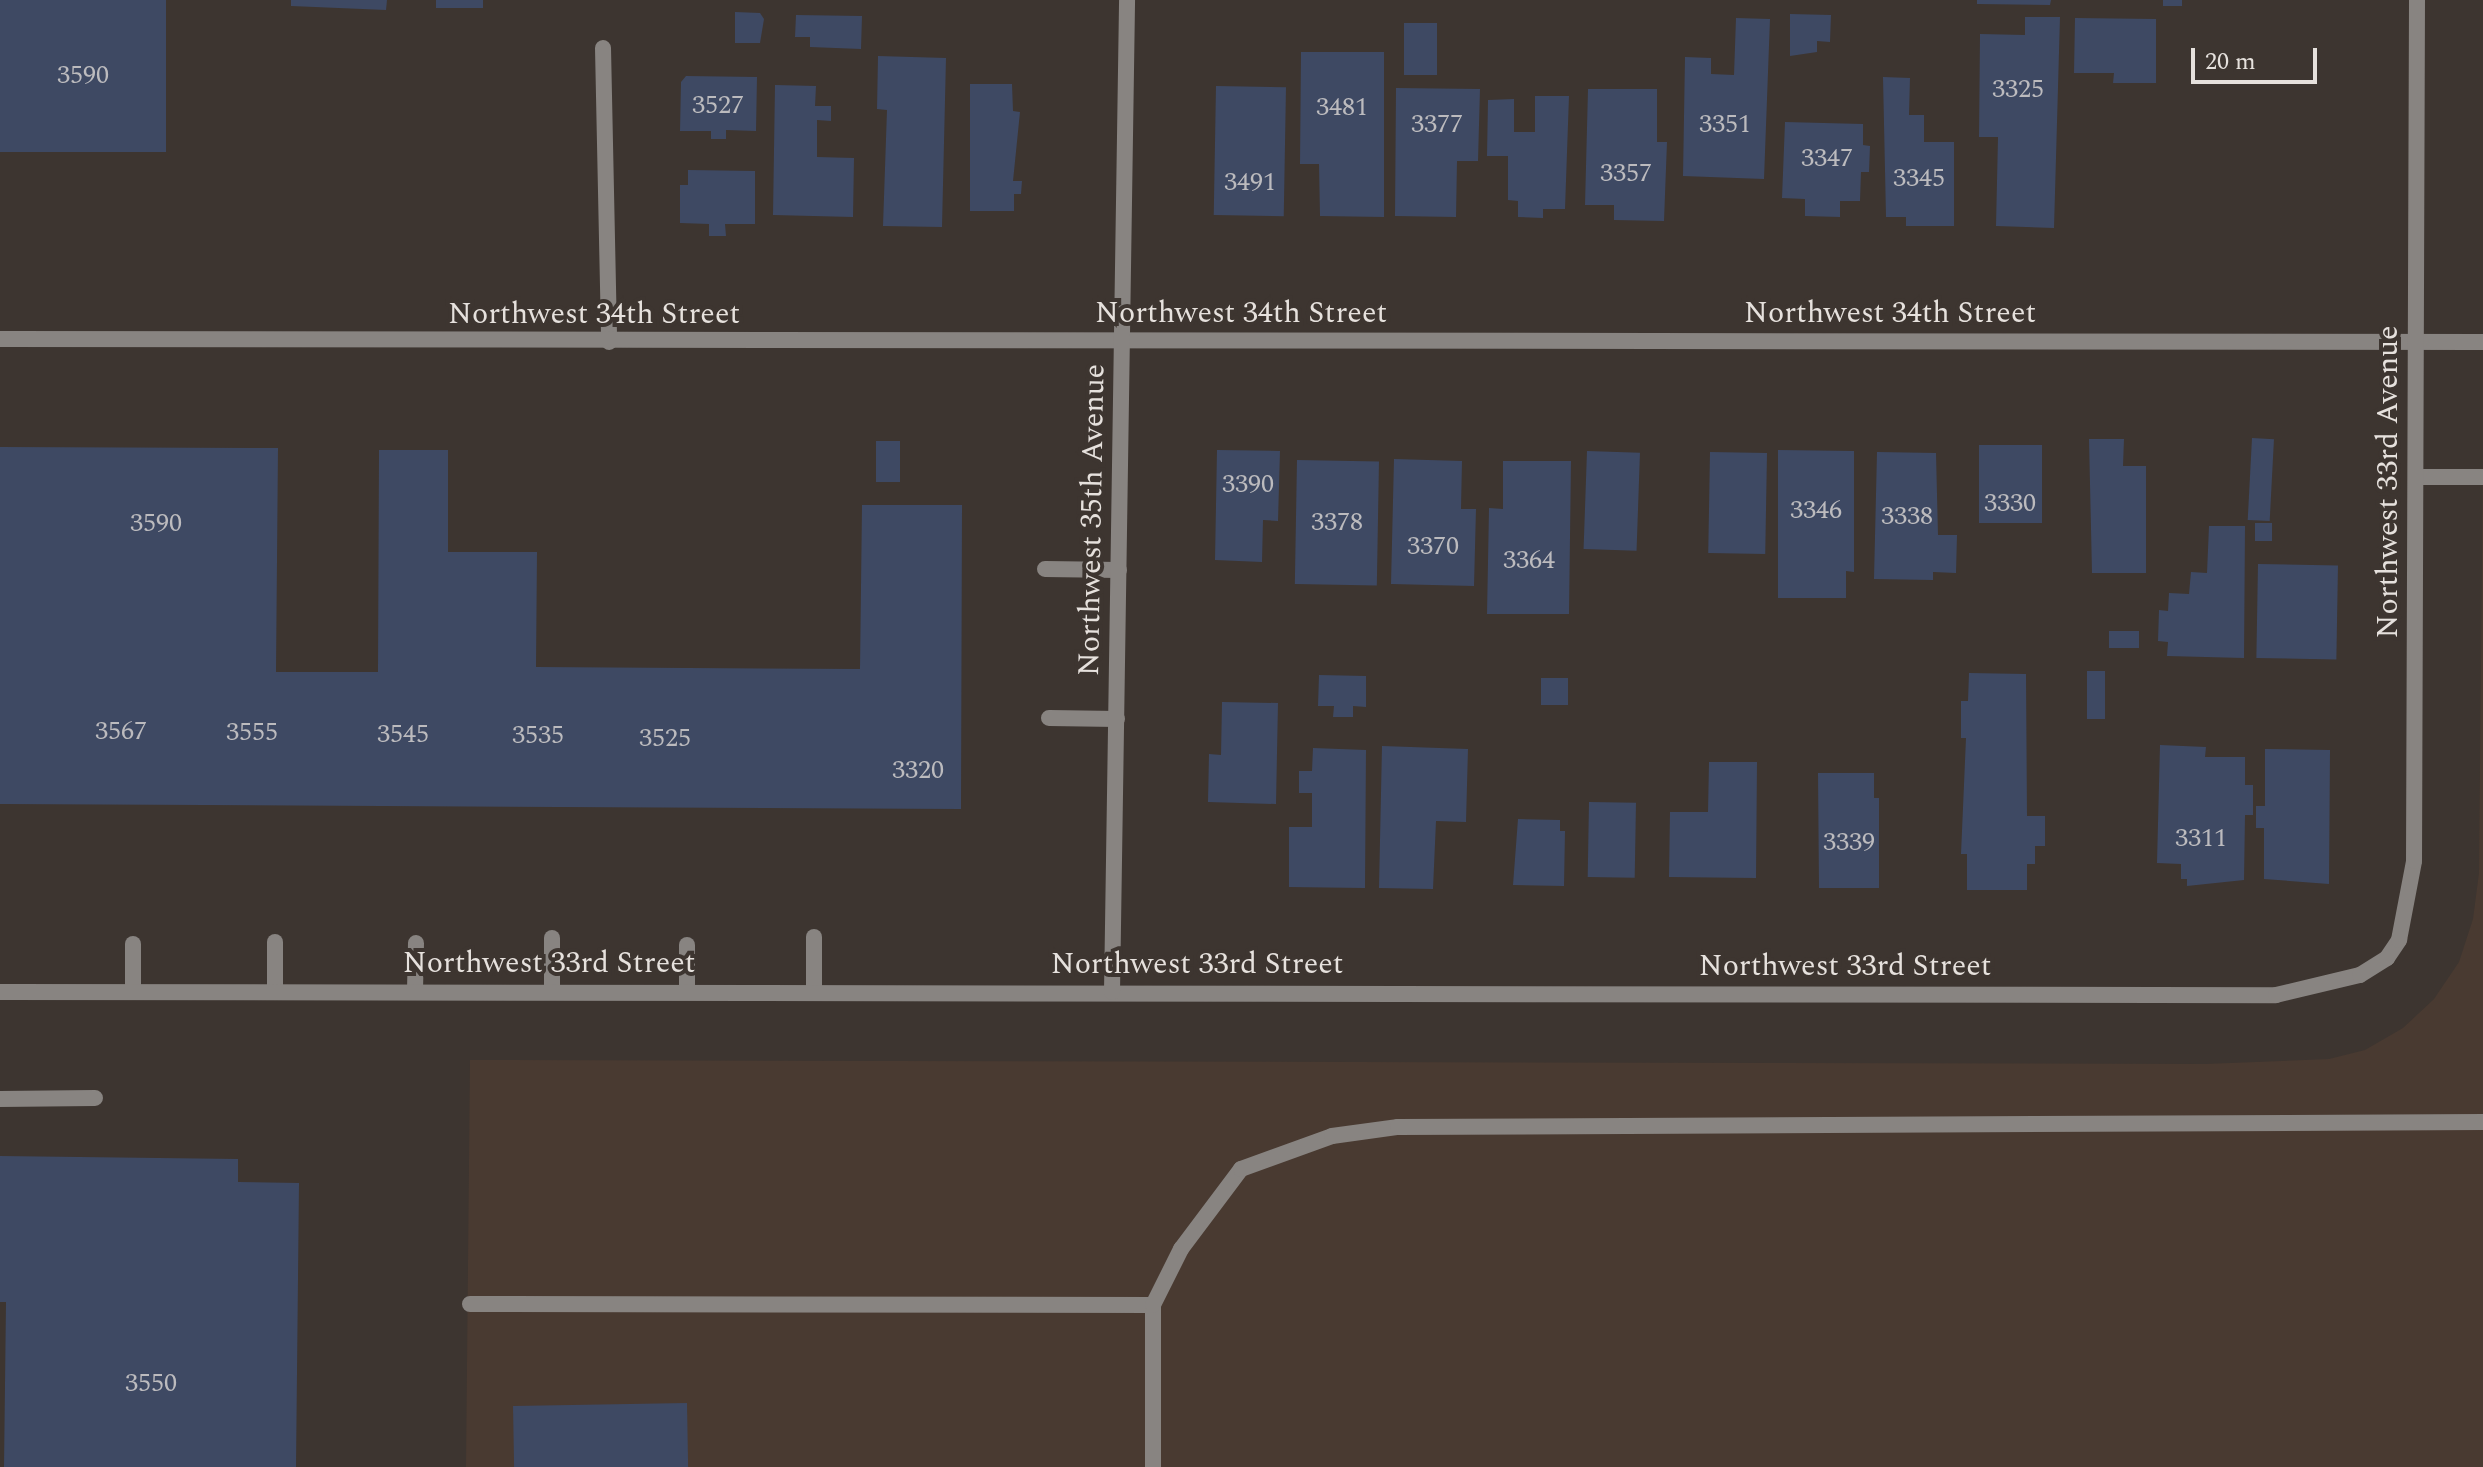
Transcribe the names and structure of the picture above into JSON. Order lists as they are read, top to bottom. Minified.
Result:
{"streets":{"street":["Northwest 34th Street","Northwest 33rd Avenue","Northwest 35th Avenue","Northwest 33rd Street"]},"crossings":[["Northwest 34th Street","Northwest 33rd Avenue"],["Northwest 34th Street","Northwest 35th Avenue"],["Northwest 33rd Avenue","Northwest 33rd Street"],["Northwest 35th Avenue","Northwest 33rd Street"]],"house_numbers":["3590","3325","3527","3481","3377","3351","3347","3357","3345","3491","3390","3330","3346","3338","3378","3590","3370","3364","3567","3555","3545","3535","3525","3320","3311","3339","3550"],"scale_bar":"20 m"}
